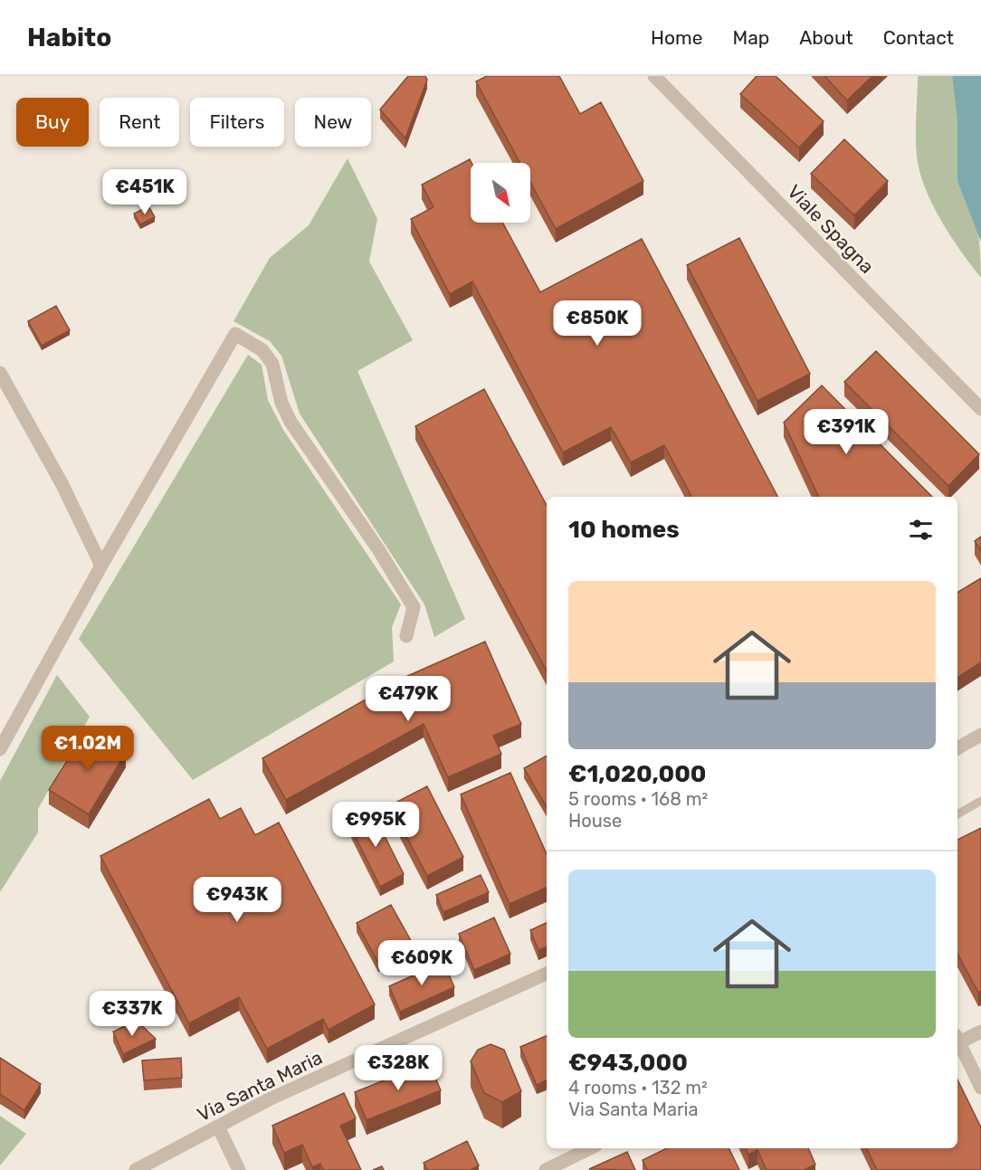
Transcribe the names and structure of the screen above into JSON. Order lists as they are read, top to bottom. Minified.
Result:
{"streets":{"street":["Viale Spagna","Via Santa Maria"]},"north":"bottom right","page":{"header":"Habito","nav":["Home","Map","About","Contact"],"chip":["Buy","Rent","Filters","New"],"price":["€451K","€850K","€391K","€479K","€1.02M","€995K","€943K","€609K","€337K","€328K"],"heading":"10 homes","list":[{"name":"€1,020,000","note":"5 rooms · 168 m² · House"},{"name":"€943,000","note":"4 rooms · 132 m² · Via Santa Maria"}]}}
